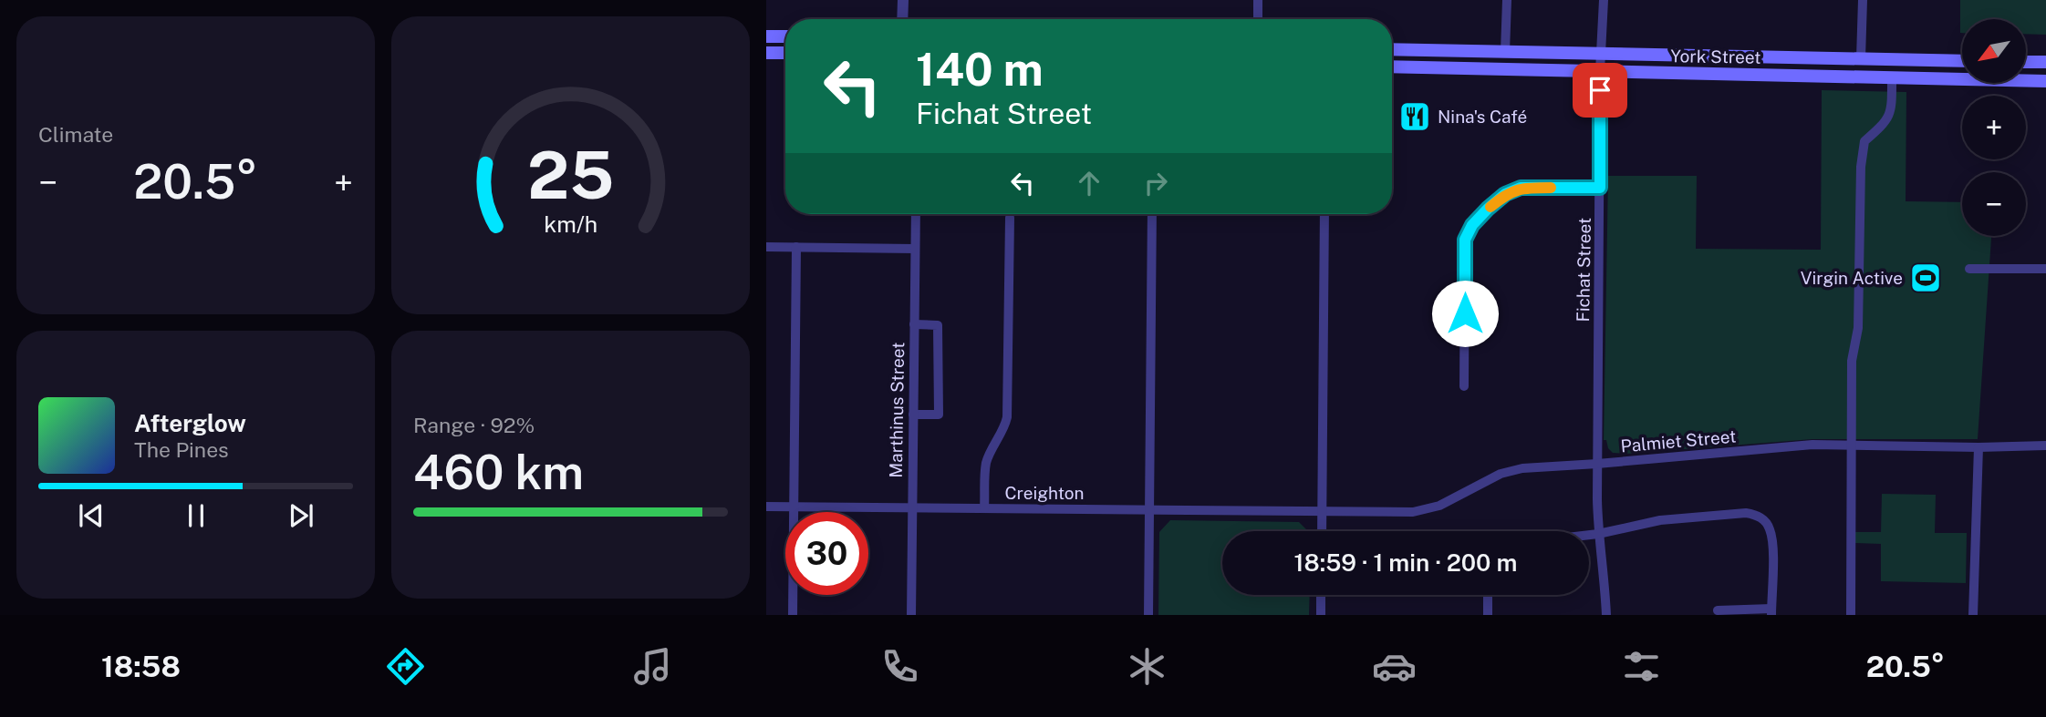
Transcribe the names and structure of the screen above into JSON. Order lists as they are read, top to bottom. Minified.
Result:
{"streets":{"main road":["York Street"],"street":["Fichat Street","Marthinus Street","Palmiet Street","Creighton"]},"crossings":[["York Street","Fichat Street"],["Fichat Street","Palmiet Street"],["Marthinus Street","Creighton"],["Palmiet Street","Creighton"]],"places":{"restaurant":["Nina's Café"],"sports":["Virgin Active"]},"north":"bottom left","page":{"tile":["Climate",["Range · 92%","460 km"]],"map_buttons":["+","−"],"turn":["140 m","Fichat Street"],"heat":["−","20.5°","+"],"song":["Afterglow","The Pines"],"limit":"30","trip":"18:59 · 1 min · 200 m","tabs":["18:58","20.5°"],"gauge":["25","km/h"]}}
